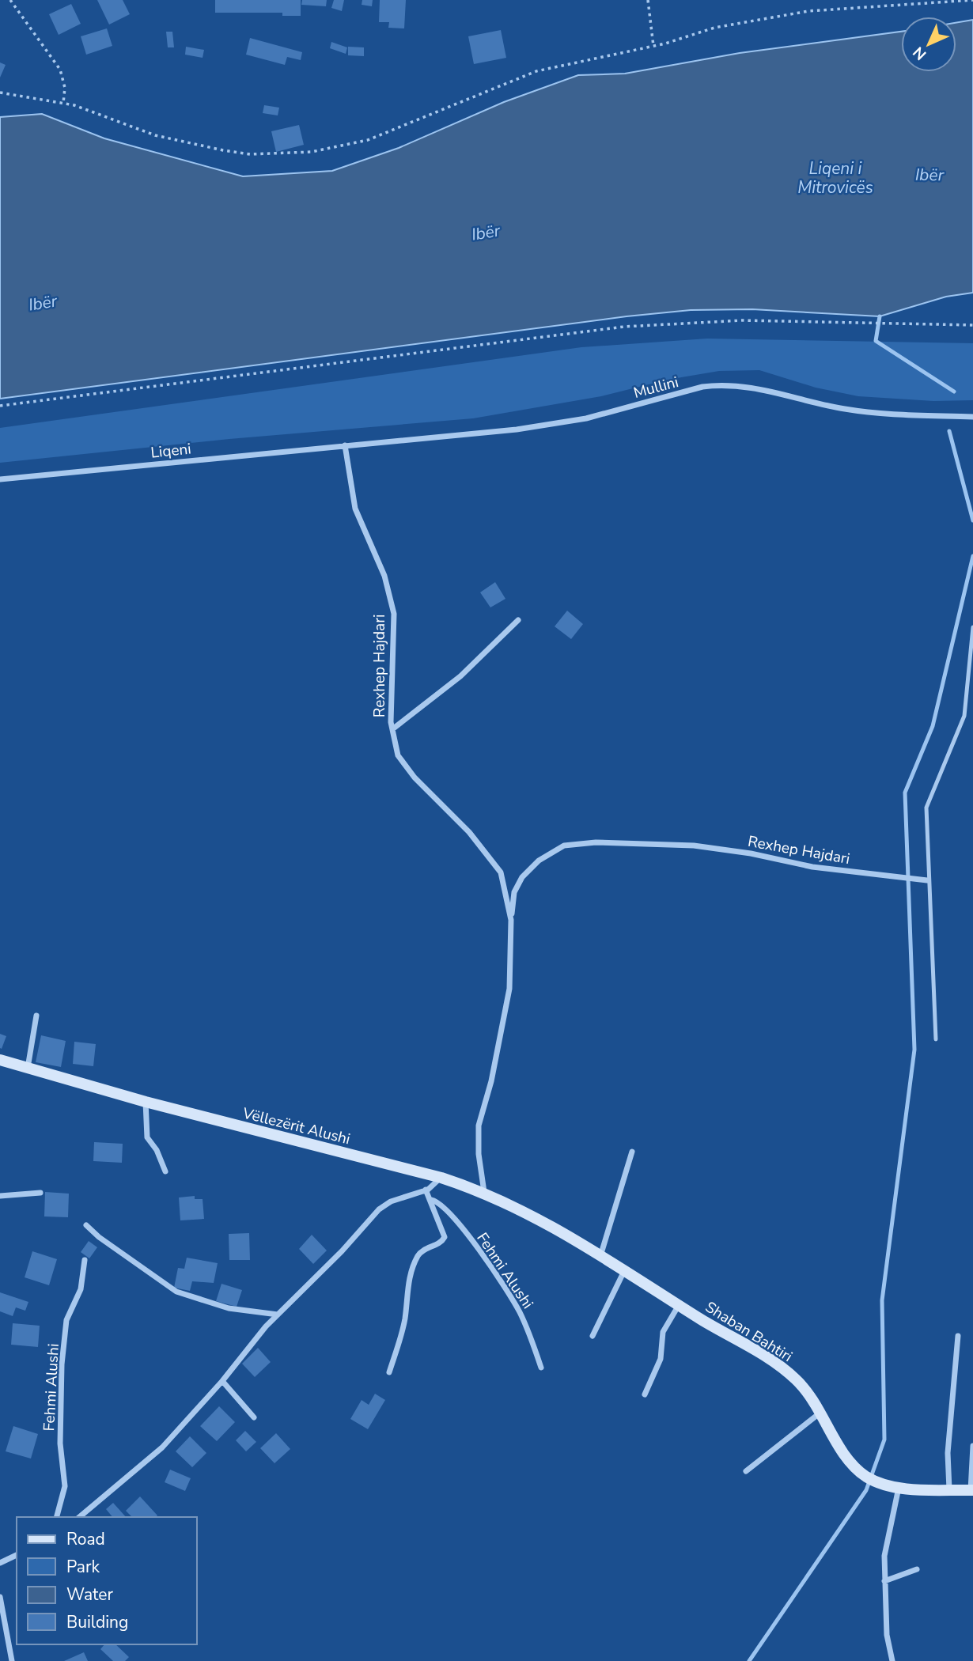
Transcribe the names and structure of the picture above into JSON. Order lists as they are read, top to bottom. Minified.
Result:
{"streets":{"main road":["Vëllezërit Alushi","Shaban Bahtiri"],"street":["Mullini","Liqeni","Rexhep Hajdari","Fehmi Alushi"]},"crossings":[["Mullini","Liqeni"],["Mullini","Rexhep Hajdari"],["Liqeni","Rexhep Hajdari"],["Rexhep Hajdari","Shaban Bahtiri"],["Vëllezërit Alushi","Shaban Bahtiri"]],"water":["Liqeni i Mitrovicës","Ibër"],"legend":["Road","Park","Water","Building"],"north":"bottom left"}
